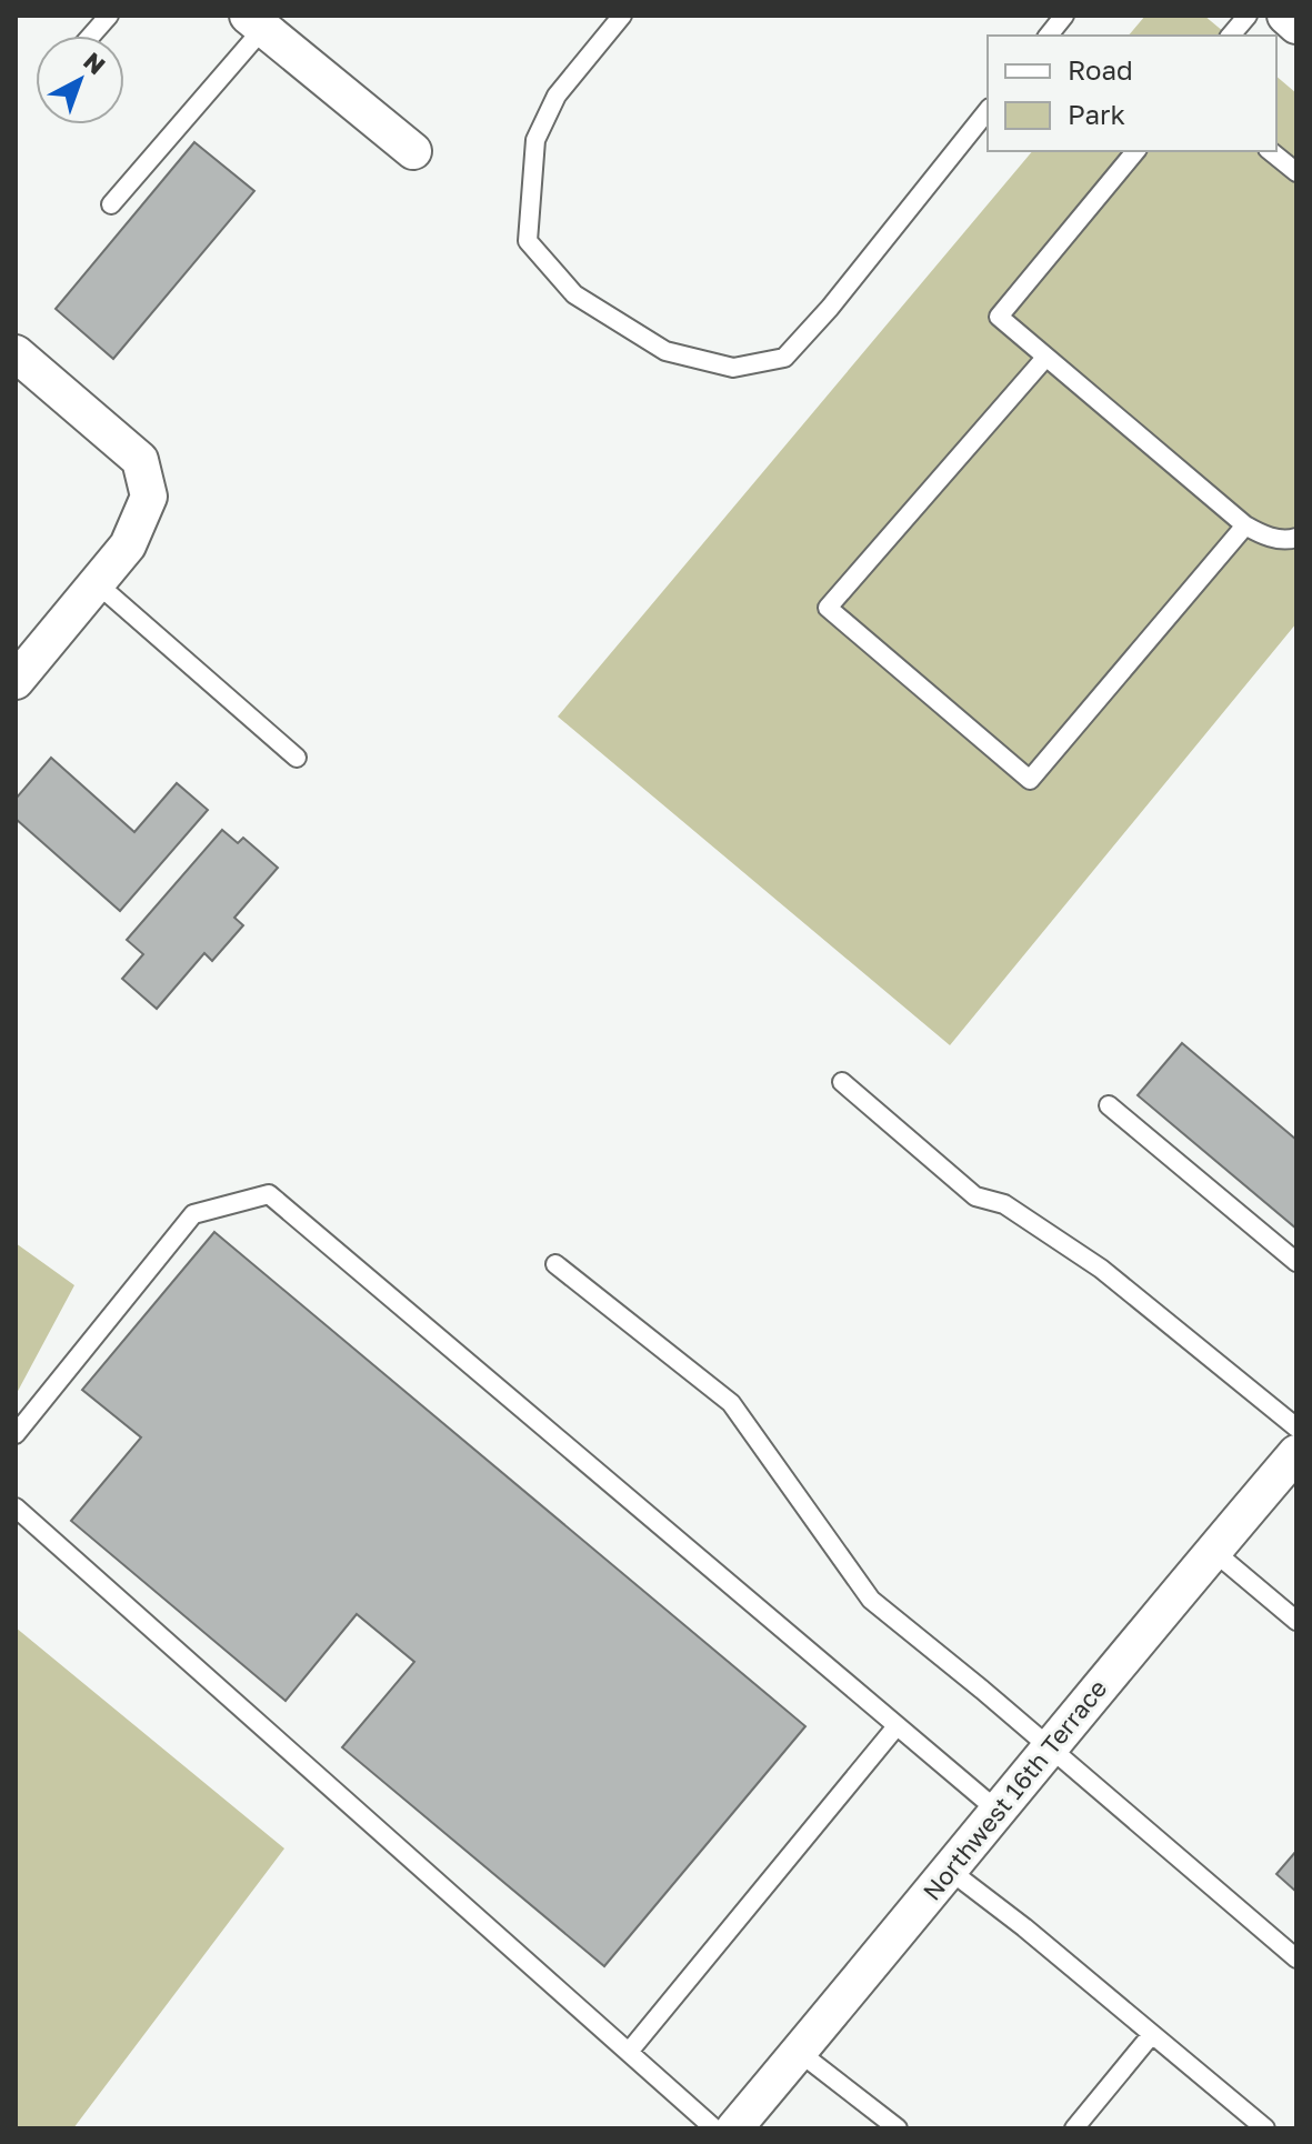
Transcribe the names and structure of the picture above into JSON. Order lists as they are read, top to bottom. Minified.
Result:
{"streets":{"street":["Northwest 16th Terrace"]},"legend":["Road","Park"],"north":"top right"}
